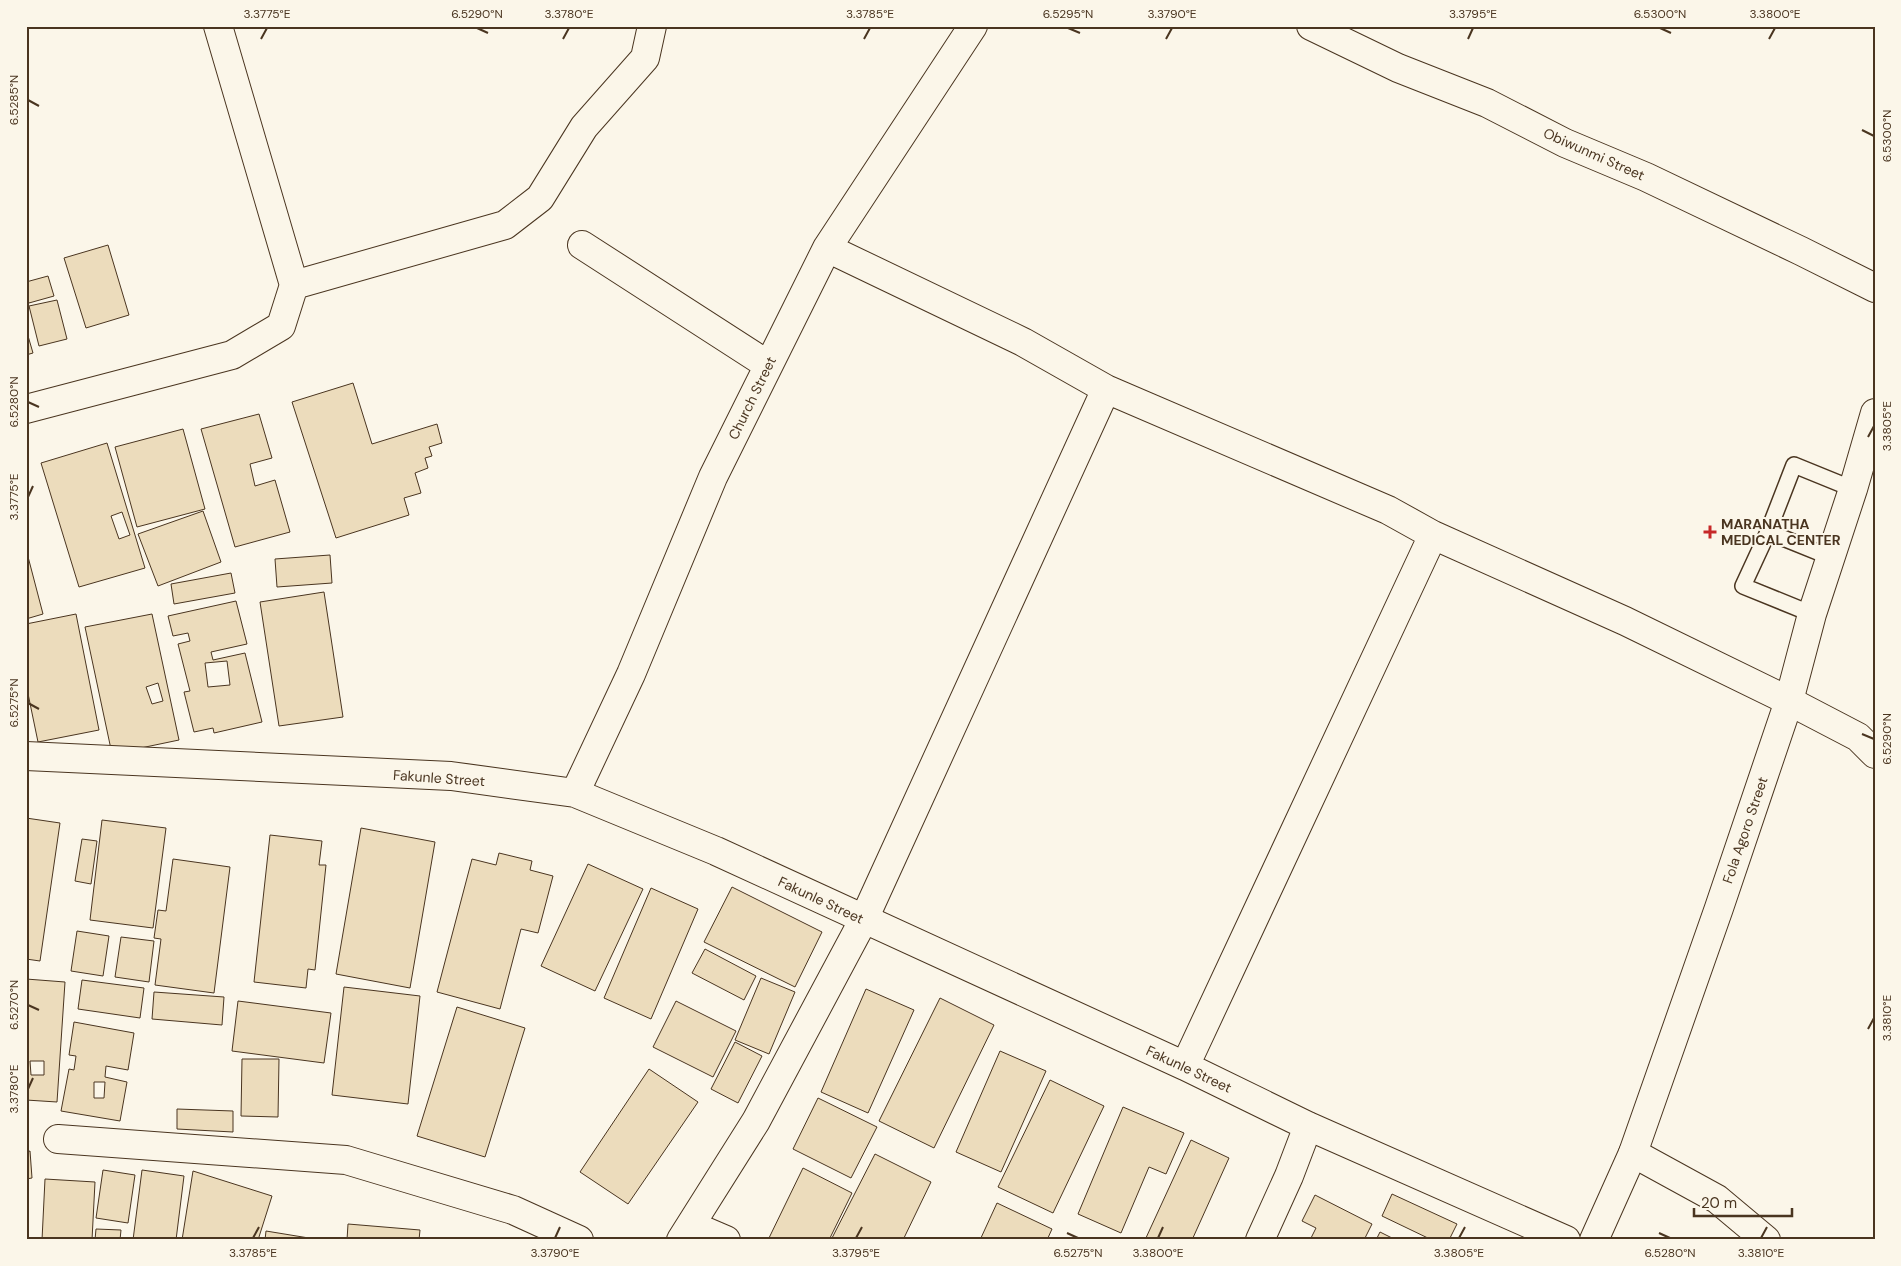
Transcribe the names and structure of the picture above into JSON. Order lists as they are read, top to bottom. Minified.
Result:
{"streets":{"street":["Obiwunmi Street","Church Street","Fakunle Street","Fola Agoro Street"]},"crossings":[["Church Street","Fakunle Street"]],"places":{"health":["MARANATHA MEDICAL CENTER"]},"scale_bar":"20 m","coordinates":["3.3775°E","6.5290°N","3.3780°E","3.3785°E","6.5295°N","3.3790°E","3.3795°E","6.5300°N","3.3800°E","6.5285°N","6.5280°N","3.3805°E","6.5275°N","6.5270°N","3.3810°E"]}
